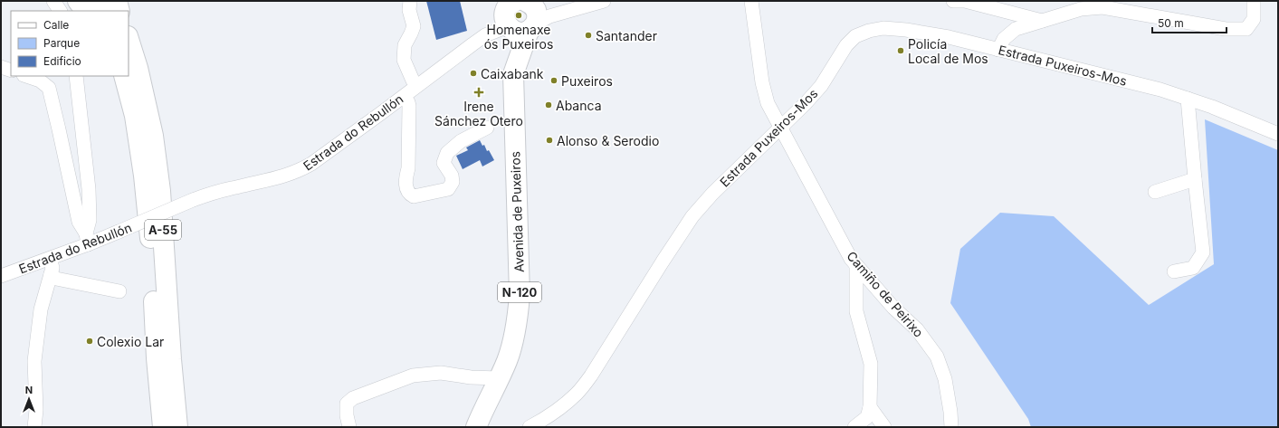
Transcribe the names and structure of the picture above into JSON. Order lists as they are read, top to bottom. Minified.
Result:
{"streets":{"highway":["Avenida de Puxeiros","A-55","N-120"],"street":["Estrada Puxeiros-Mos","Estrada do Rebullón","Camiño de Peirixo"]},"crossings":[["Estrada Puxeiros-Mos","Camiño de Peirixo"],["Estrada do Rebullón","Avenida de Puxeiros"],["Avenida de Puxeiros","N-120"]],"places":{"other":["Homenaxe ós Puxeiros","Santander","Policía Local de Mos","Caixabank","Puxeiros","Abanca","Alonso & Serodio","Colexio Lar"],"health":["Irene Sánchez Otero"]},"legend":["Calle","Parque","Edificio"],"scale_bar":"50 m","north":"top"}
